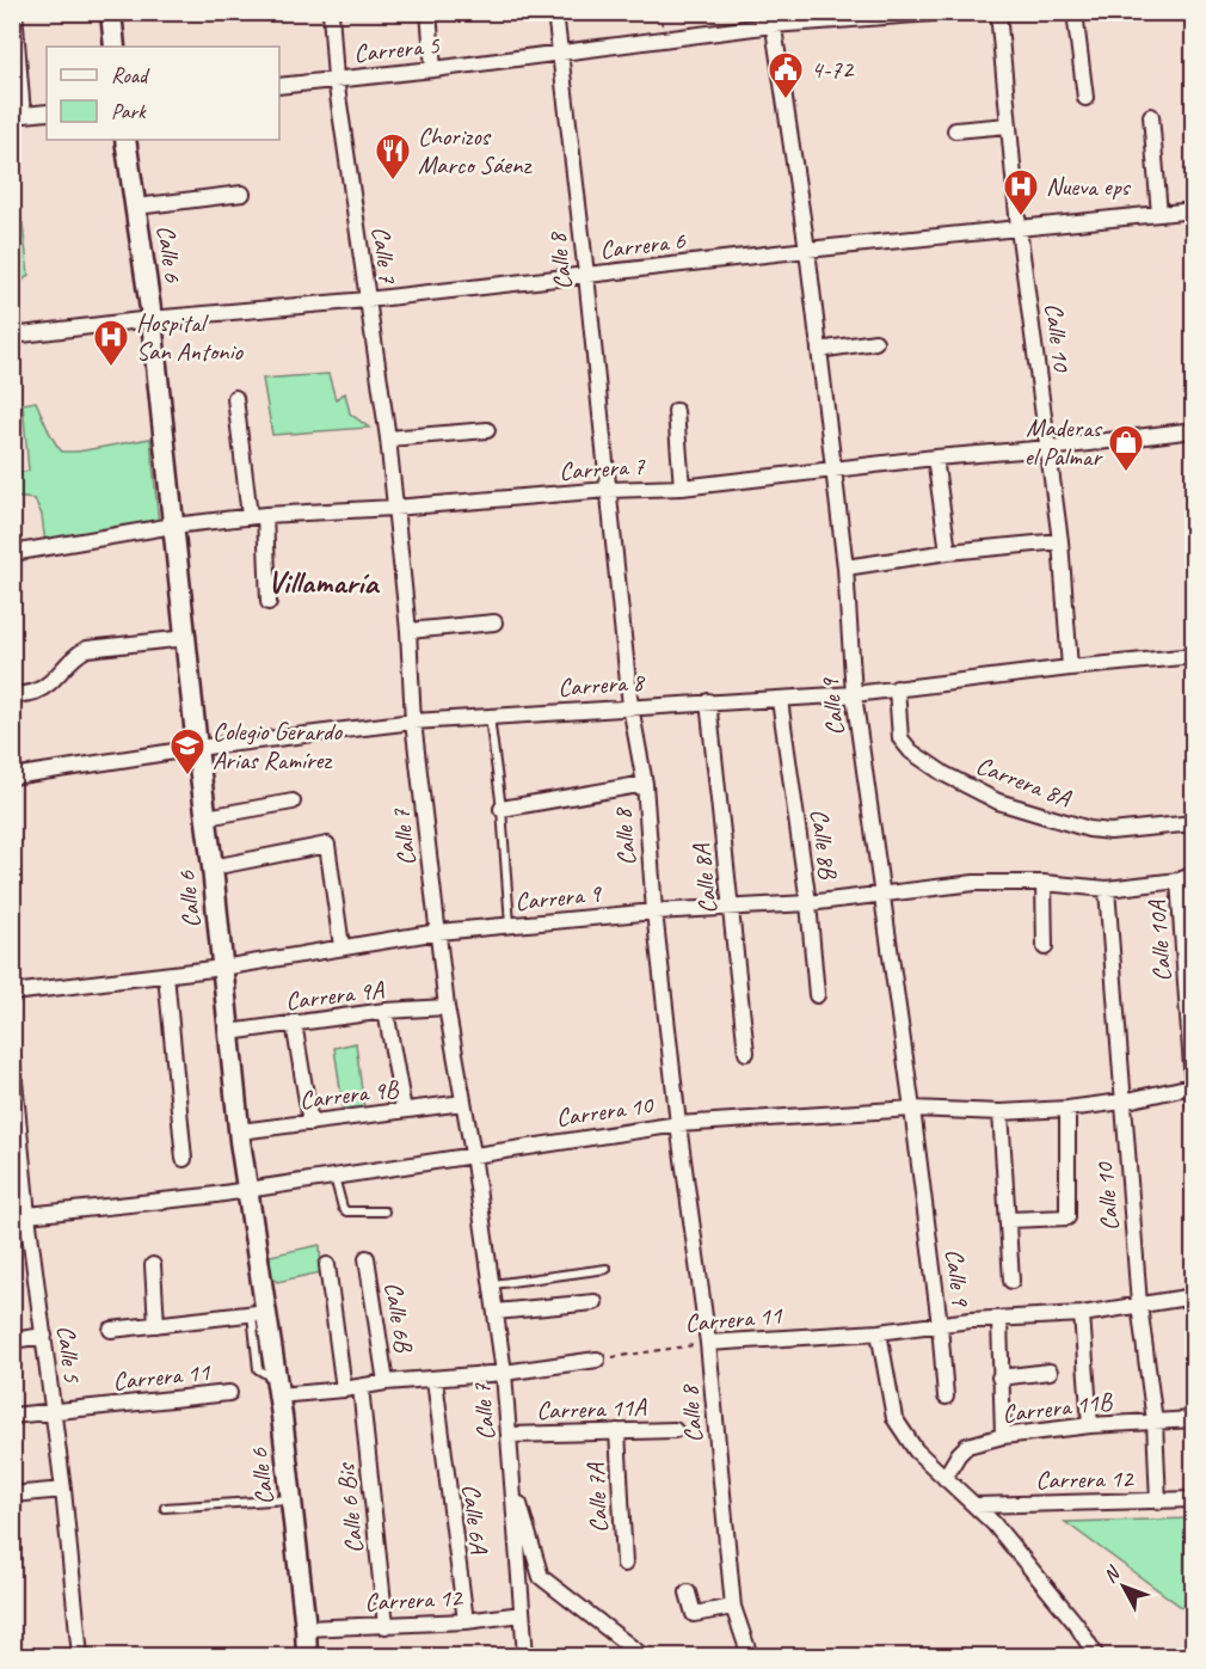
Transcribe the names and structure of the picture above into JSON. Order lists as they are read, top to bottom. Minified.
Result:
{"streets":{"main road":["Calle 6"],"street":["Carrera 5","Carrera 6","Calle 7","Calle 8","Calle 10","Carrera 7","Carrera 8","Calle 9","Carrera 8A","Calle 8B","Calle 8A","Carrera 9","Calle 10A","Carrera 9A","Carrera 9B","Carrera 10","Calle 6B","Carrera 11","Calle 5","Carrera 11B","Carrera 11A","Carrera 12","Calle 7A","Calle 6 Bis","Calle 6A"]},"crossings":[["Carrera 5","Calle 7"],["Carrera 5","Calle 8"],["Carrera 5","Calle 9"],["Carrera 6","Calle 6"],["Carrera 6","Calle 7"],["Carrera 6","Calle 8"],["Carrera 6","Calle 10"],["Carrera 6","Calle 9"],["Calle 6","Carrera 7"],["Calle 6","Carrera 8"],["Calle 6","Carrera 9"],["Calle 6","Carrera 9A"],["Calle 6","Carrera 9B"],["Calle 6","Carrera 10"],["Calle 6","Carrera 12"],["Calle 7","Carrera 7"],["Calle 7","Carrera 8"],["Calle 7","Carrera 9"],["Calle 7","Carrera 9A"],["Calle 7","Carrera 9B"],["Calle 7","Carrera 10"],["Calle 7","Carrera 11A"],["Calle 7","Carrera 12"],["Calle 8","Carrera 7"],["Calle 8","Carrera 8"],["Calle 8","Carrera 9"],["Calle 8","Carrera 10"],["Calle 8","Carrera 11"],["Calle 10","Carrera 7"],["Calle 10","Carrera 8"],["Calle 10","Carrera 9"],["Calle 10","Carrera 10"],["Calle 10","Carrera 11"],["Calle 10","Carrera 11B"],["Calle 10","Carrera 12"],["Carrera 7","Calle 9"],["Carrera 8","Calle 9"],["Carrera 8","Carrera 8A"],["Carrera 8","Calle 8B"],["Carrera 8","Calle 8A"],["Calle 9","Carrera 9"],["Calle 9","Carrera 10"],["Calle 9","Carrera 11"],["Calle 8B","Carrera 9"],["Calle 8A","Carrera 9"],["Carrera 9","Calle 10A"],["Calle 10A","Carrera 10"],["Carrera 10","Calle 5"],["Carrera 11","Calle 5"],["Carrera 11A","Calle 7A"],["Carrera 12","Calle 6 Bis"],["Carrera 12","Calle 6A"]],"districts":["Villamaría"],"places":{"public building":["4-72"],"restaurant":["Chorizos Marco Sáenz"],"hospital":["Nueva eps","Hospital San Antonio"],"shop":["Maderas el Palmar"],"school or university":["Colegio Gerardo Arias Ramírez"]},"legend":["Road","Park"],"north":"top left"}
